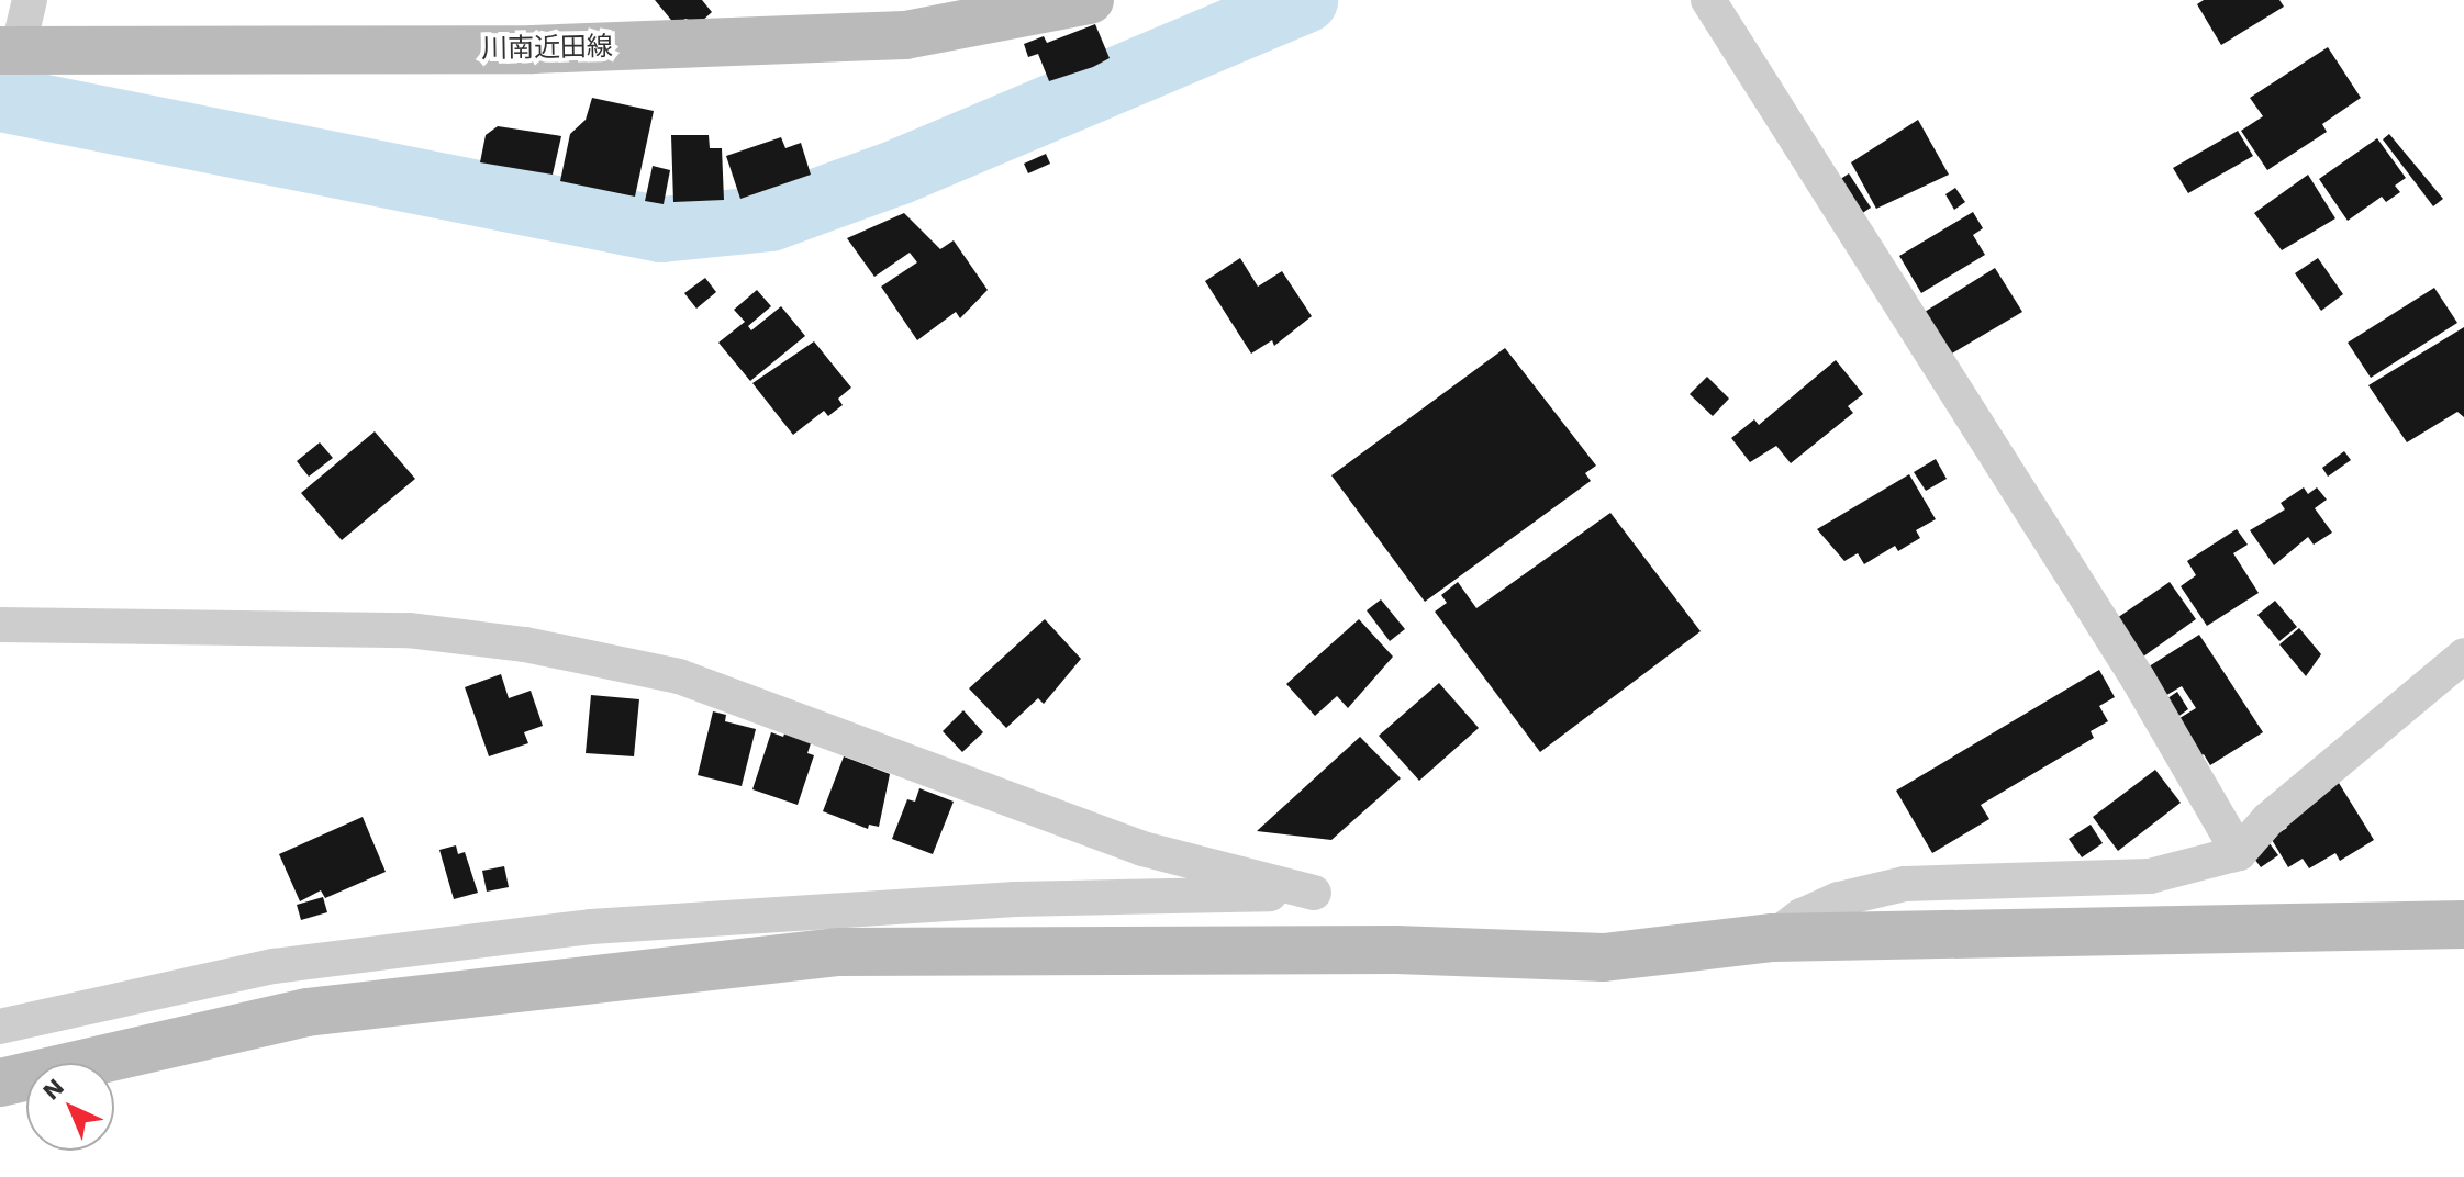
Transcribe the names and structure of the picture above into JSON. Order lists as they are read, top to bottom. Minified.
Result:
{"streets":{"street":["川南近田線"]},"north":"top left"}
